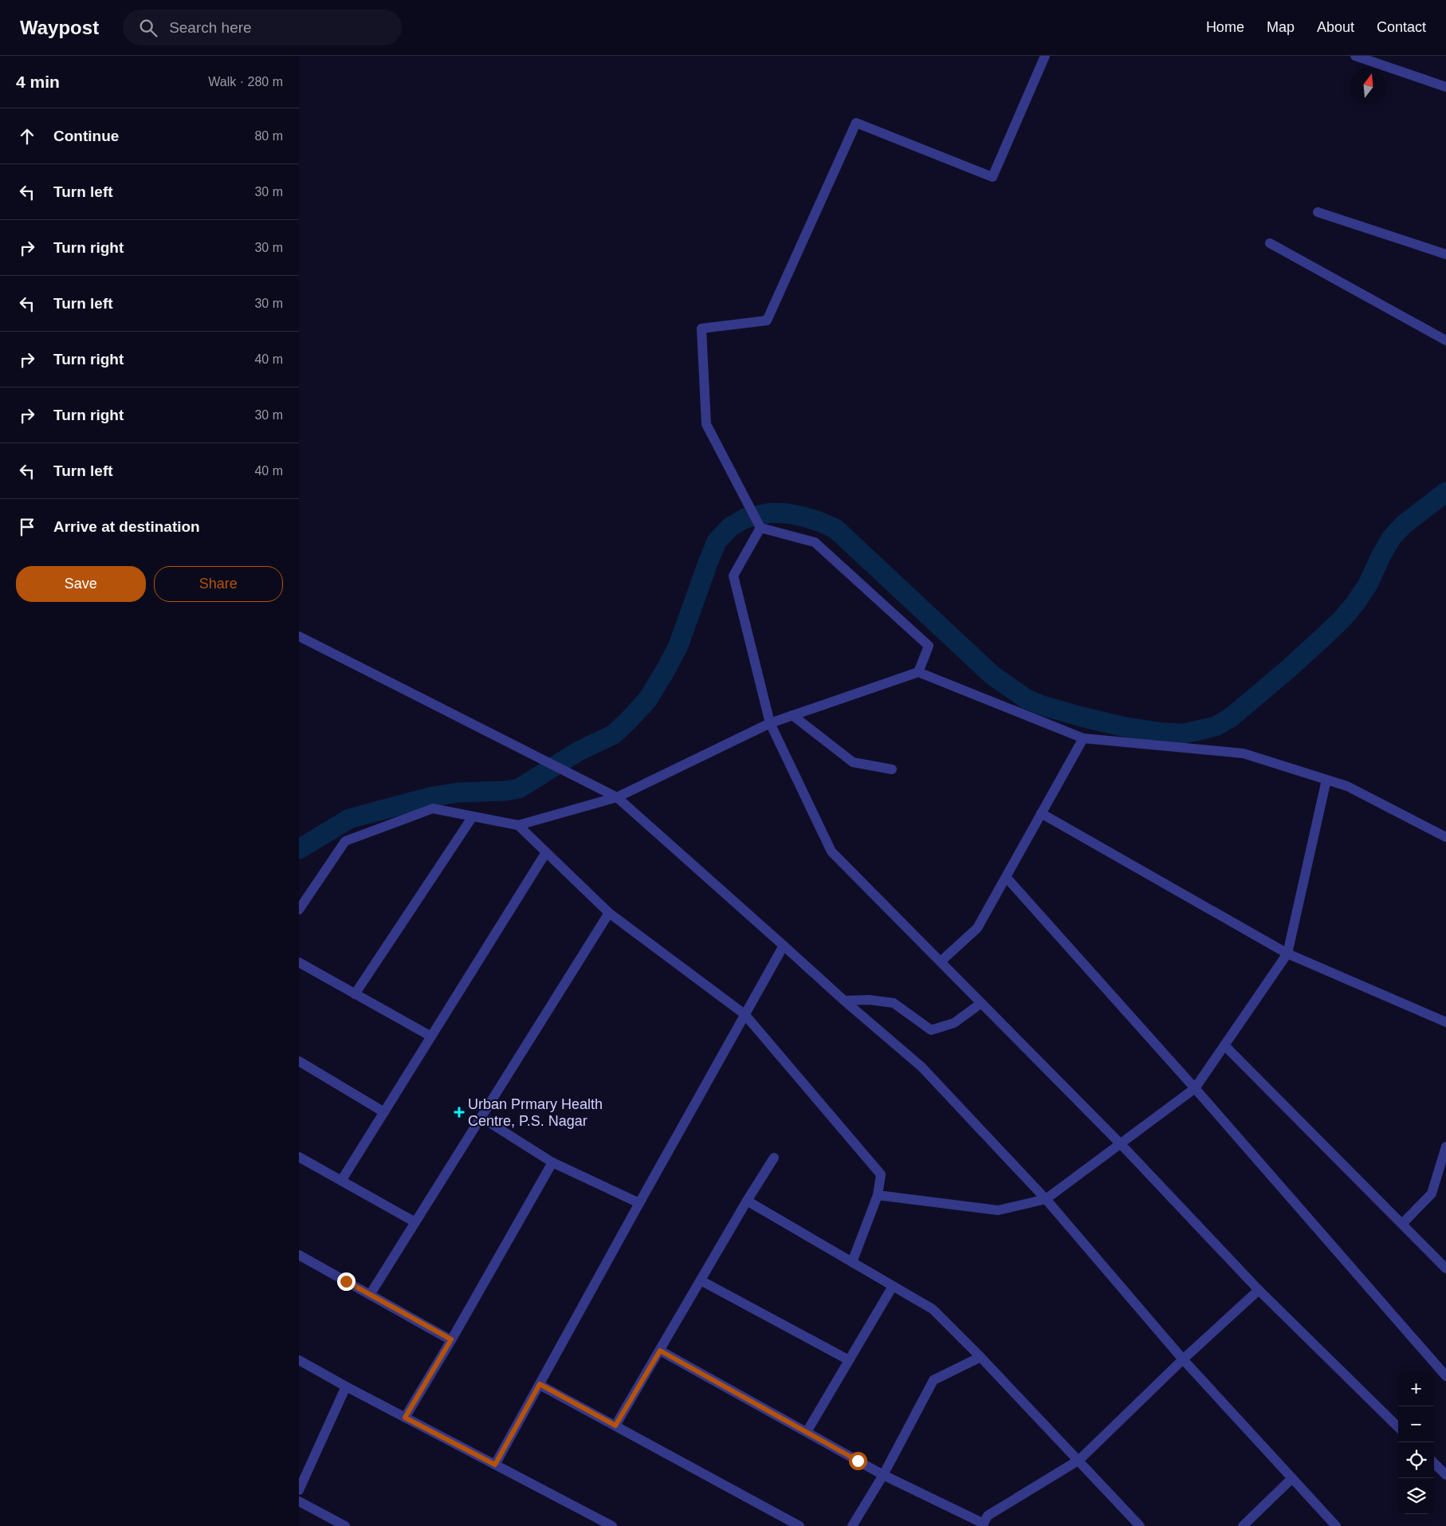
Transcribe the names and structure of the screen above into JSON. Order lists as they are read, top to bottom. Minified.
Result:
{"places":{"health":["Urban Prmary Health Centre, P.S. Nagar"]},"north":"top","page":{"header":"Waypost","search":"Search here","nav":["Home","Map","About","Contact"],"heading":["4 min","Walk · 280 m"],"list":[["Continue","80 m"],["Turn left","30 m"],["Turn right","30 m"],["Turn left","30 m"],["Turn right","40 m"],["Turn right","30 m"],["Turn left","40 m"],"Arrive at destination"],"buttons":["Save","Share"],"map_buttons":["+","−"]}}
